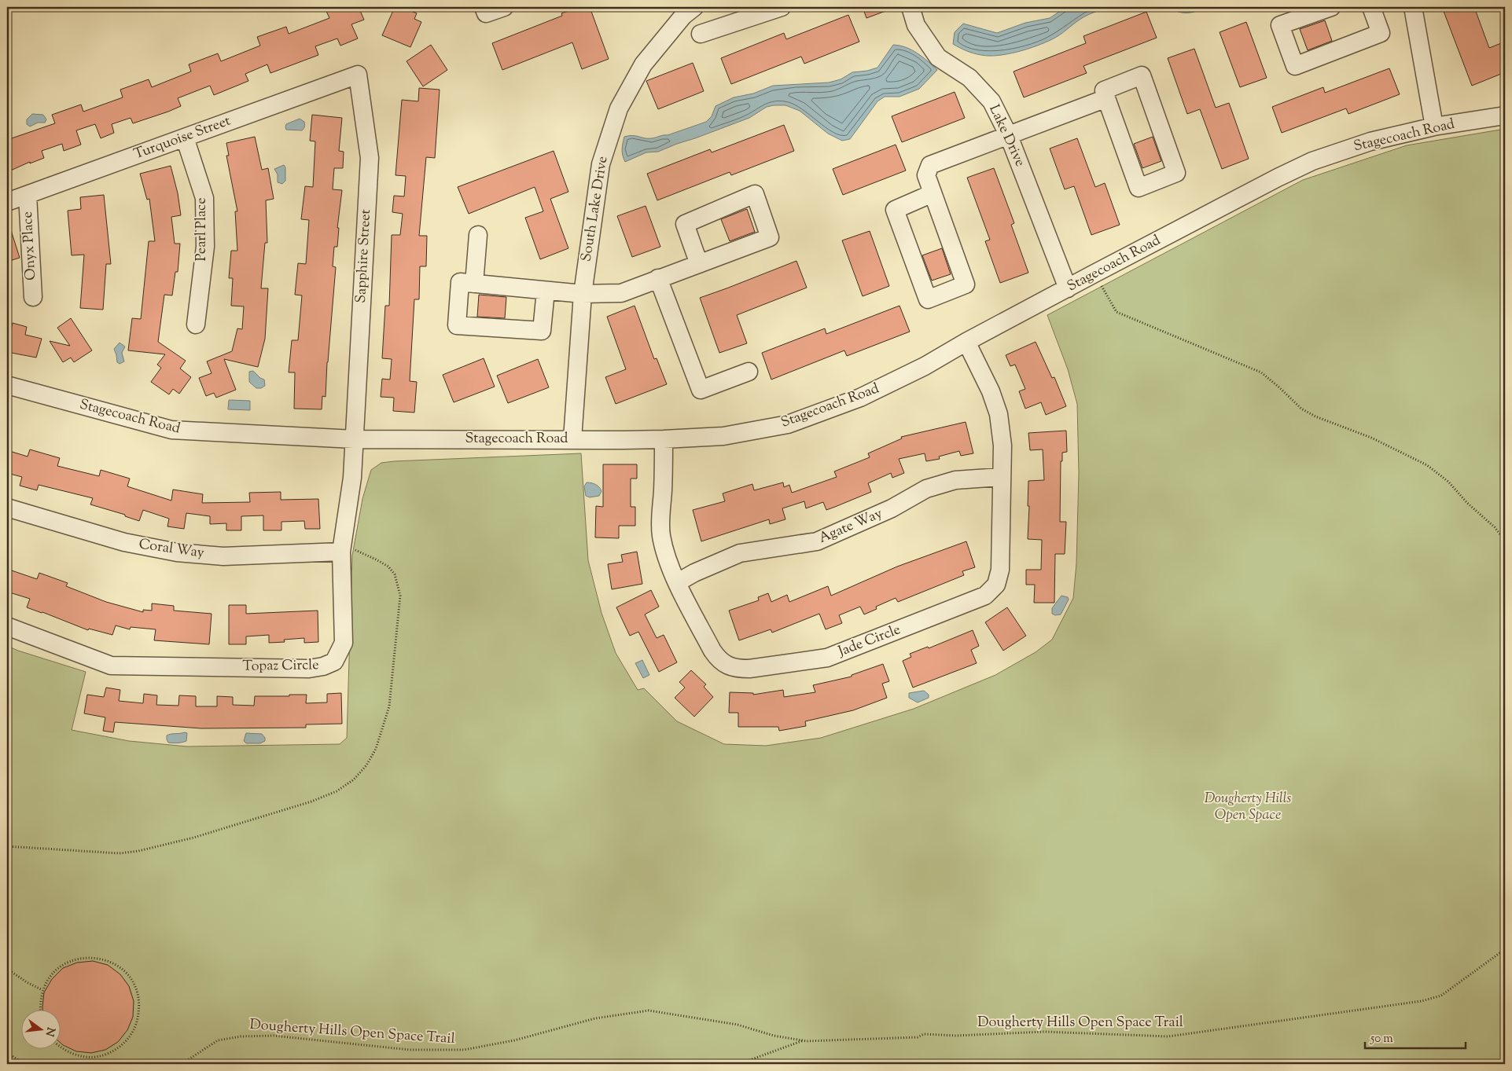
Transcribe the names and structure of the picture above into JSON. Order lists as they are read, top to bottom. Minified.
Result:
{"streets":{"street":["Lake Drive","Stagecoach Road","Turquoise Street","South Lake Drive","Pearl Place","Onyx Place","Sapphire Street","Agate Way","Coral Way","Jade Circle","Topaz Circle"],"path":["Dougherty Hills Open Space Trail"]},"crossings":[["Lake Drive","Stagecoach Road"],["Stagecoach Road","South Lake Drive"],["Stagecoach Road","Sapphire Street"],["Stagecoach Road","Jade Circle"],["Stagecoach Road","Topaz Circle"],["Turquoise Street","Pearl Place"],["Turquoise Street","Onyx Place"],["Turquoise Street","Sapphire Street"],["Sapphire Street","Topaz Circle"],["Agate Way","Jade Circle"],["Coral Way","Topaz Circle"]],"parks":["Dougherty Hills Open Space"],"scale_bar":"50 m","north":"right"}
